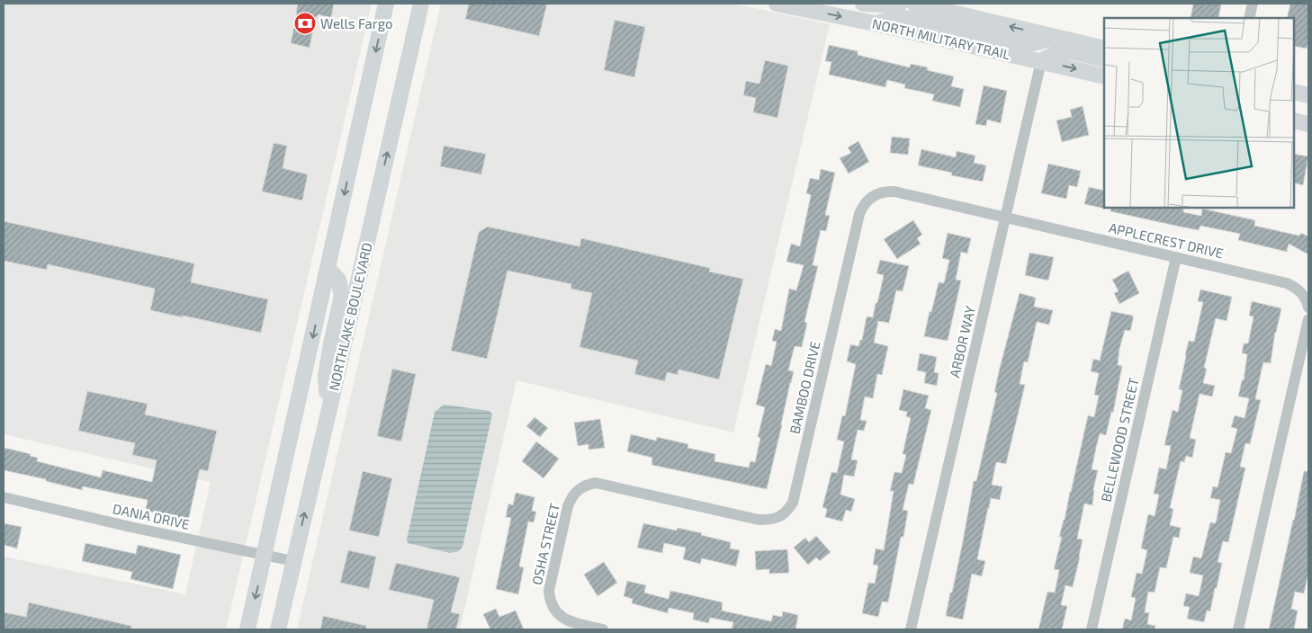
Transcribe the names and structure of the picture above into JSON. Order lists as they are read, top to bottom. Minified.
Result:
{"streets":{"main road":["NORTH MILITARY TRAIL","NORTHLAKE BOULEVARD"],"street":["APPLECREST DRIVE","ARBOR WAY","BAMBOO DRIVE","BELLEWOOD STREET","DANIA DRIVE","OSHA STREET"]},"crossings":[["NORTH MILITARY TRAIL","ARBOR WAY"],["APPLECREST DRIVE","ARBOR WAY"],["APPLECREST DRIVE","BAMBOO DRIVE"],["APPLECREST DRIVE","BELLEWOOD STREET"],["NORTHLAKE BOULEVARD","DANIA DRIVE"],["ARBOR WAY","BAMBOO DRIVE"],["BAMBOO DRIVE","OSHA STREET"]],"places":{"bank":["Wells Fargo"]}}
